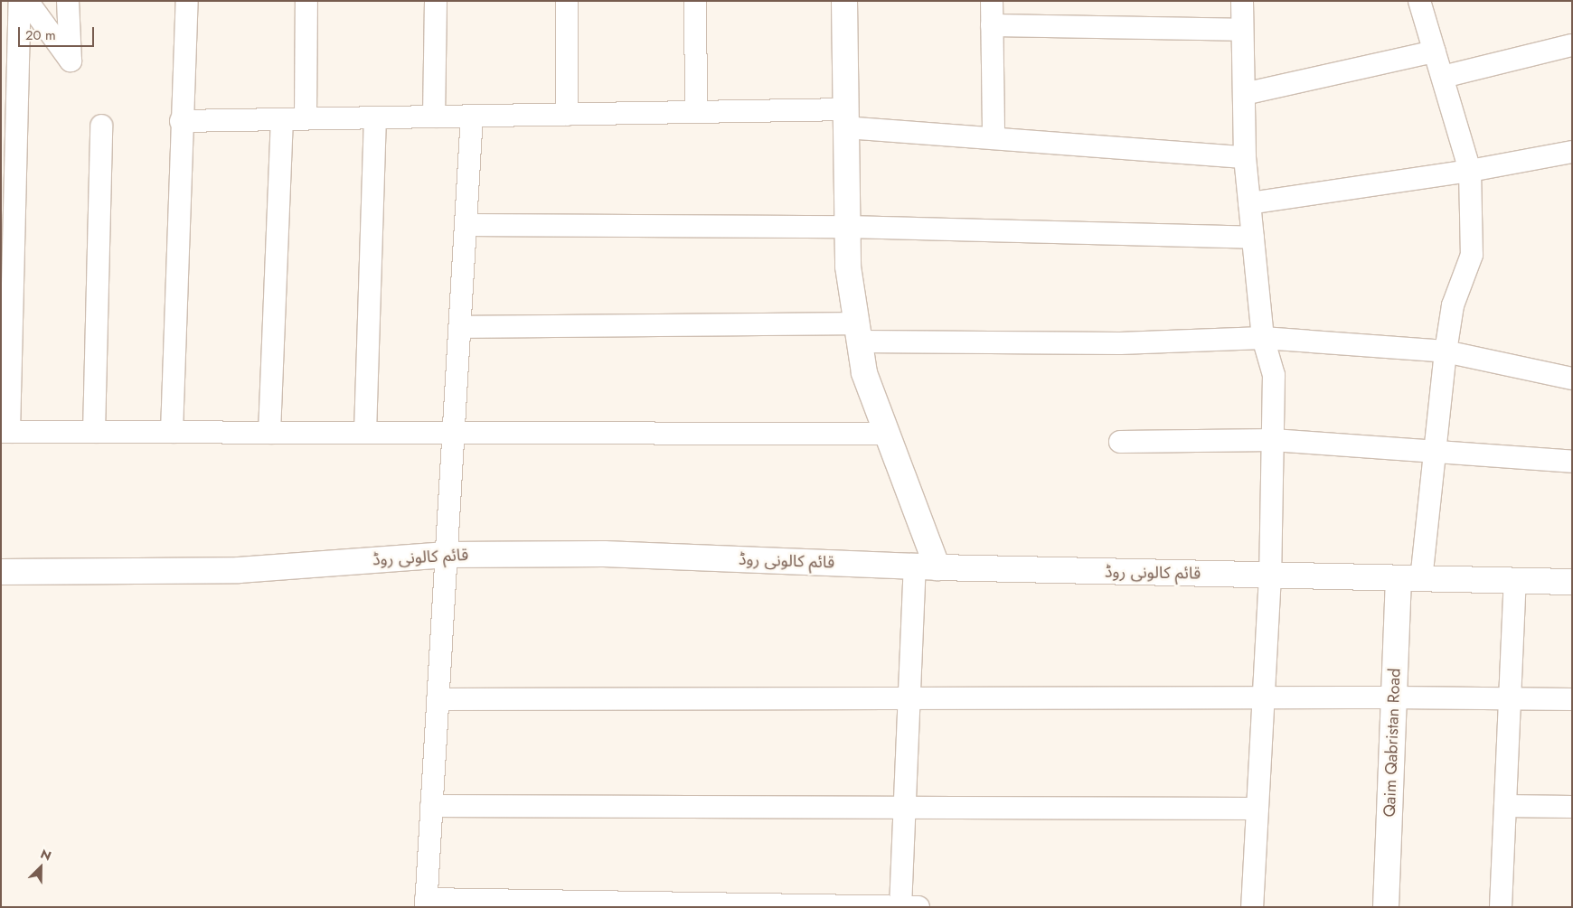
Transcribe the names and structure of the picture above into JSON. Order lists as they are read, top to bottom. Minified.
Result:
{"streets":{"street":["قائم کالونی روڈ","Qaim Qabristan Road"]},"crossings":[["قائم کالونی روڈ","Qaim Qabristan Road"]],"scale_bar":"20 m","north":"top right"}
